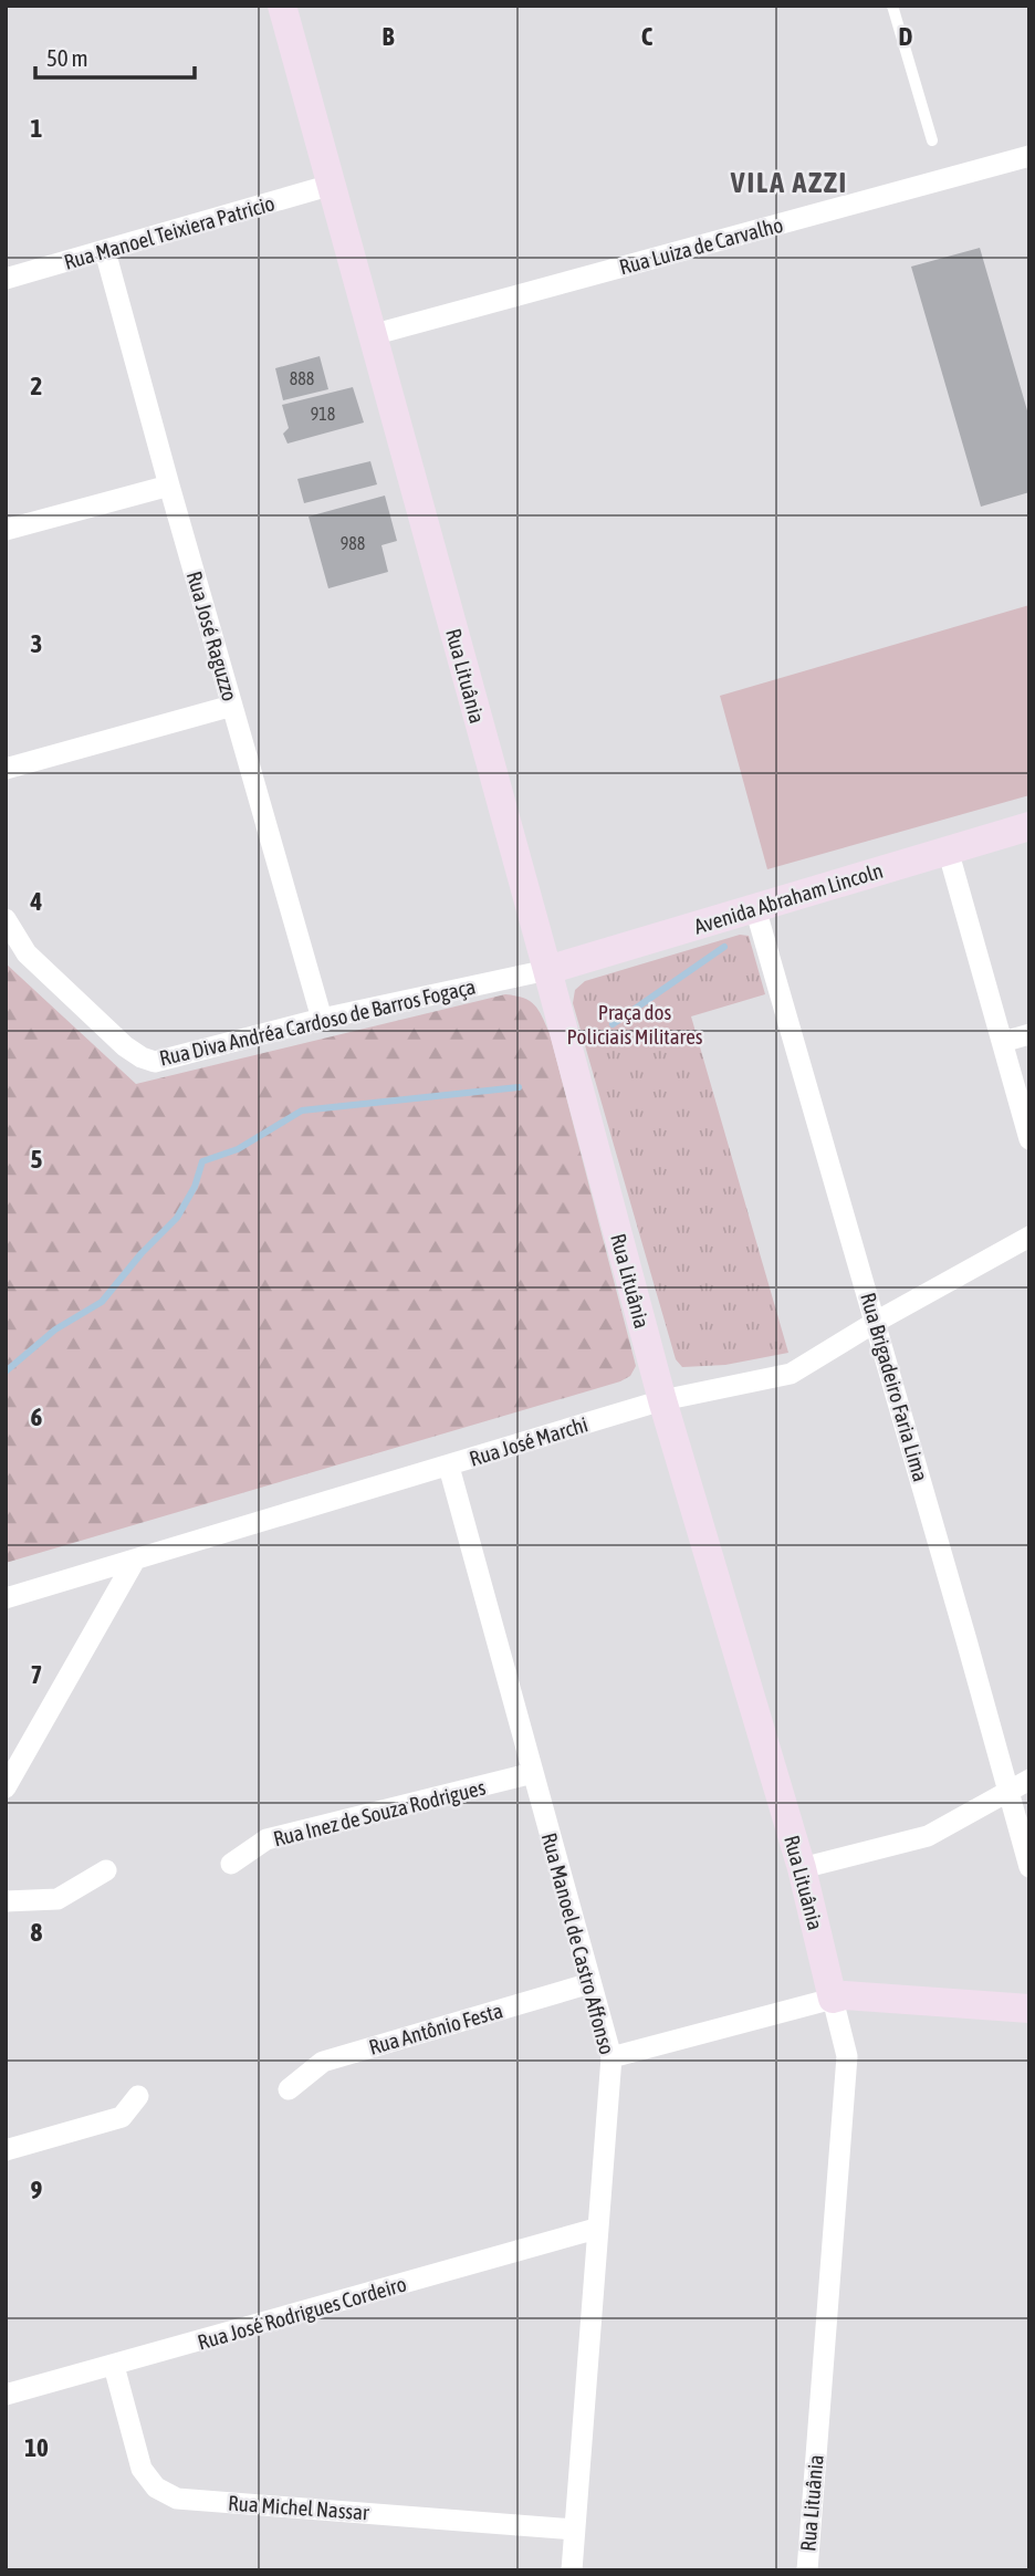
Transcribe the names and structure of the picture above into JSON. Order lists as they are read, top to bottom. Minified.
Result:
{"streets":{"street":["Rua Manoel Teixiera Patricio","Rua Luiza de Carvalho","Rua José Raguzzo","Rua Lituânia","Avenida Abraham Lincoln","Rua Diva Andréa Cardoso de Barros Fogaça","Rua Brigadeiro Faria Lima","Rua José Marchi","Rua Inez de Souza Rodrigues","Rua Manoel de Castro Affonso","Rua Antônio Festa","Rua José Rodrigues Cordeiro","Rua Michel Nassar"]},"crossings":[["Rua Manoel Teixiera Patricio","Rua José Raguzzo"],["Rua Manoel Teixiera Patricio","Rua Lituânia"],["Rua Luiza de Carvalho","Rua Lituânia"],["Rua José Raguzzo","Rua Diva Andréa Cardoso de Barros Fogaça"],["Rua Lituânia","Avenida Abraham Lincoln"],["Rua Lituânia","Rua Diva Andréa Cardoso de Barros Fogaça"],["Rua Lituânia","Rua José Marchi"],["Avenida Abraham Lincoln","Rua Diva Andréa Cardoso de Barros Fogaça"],["Avenida Abraham Lincoln","Rua Brigadeiro Faria Lima"],["Rua Brigadeiro Faria Lima","Rua José Marchi"],["Rua José Marchi","Rua Manoel de Castro Affonso"],["Rua Inez de Souza Rodrigues","Rua Manoel de Castro Affonso"],["Rua Manoel de Castro Affonso","Rua Antônio Festa"],["Rua Manoel de Castro Affonso","Rua José Rodrigues Cordeiro"],["Rua Manoel de Castro Affonso","Rua Michel Nassar"],["Rua José Rodrigues Cordeiro","Rua Michel Nassar"]],"districts":["VILA AZZI"],"parks":["Praça dos Policiais Militares"],"house_numbers":["888","918","988"],"scale_bar":"50 m","grid":{"columns":["B","C","D"],"rows":["1","2","3","4","5","6","7","8","9","10"]}}
